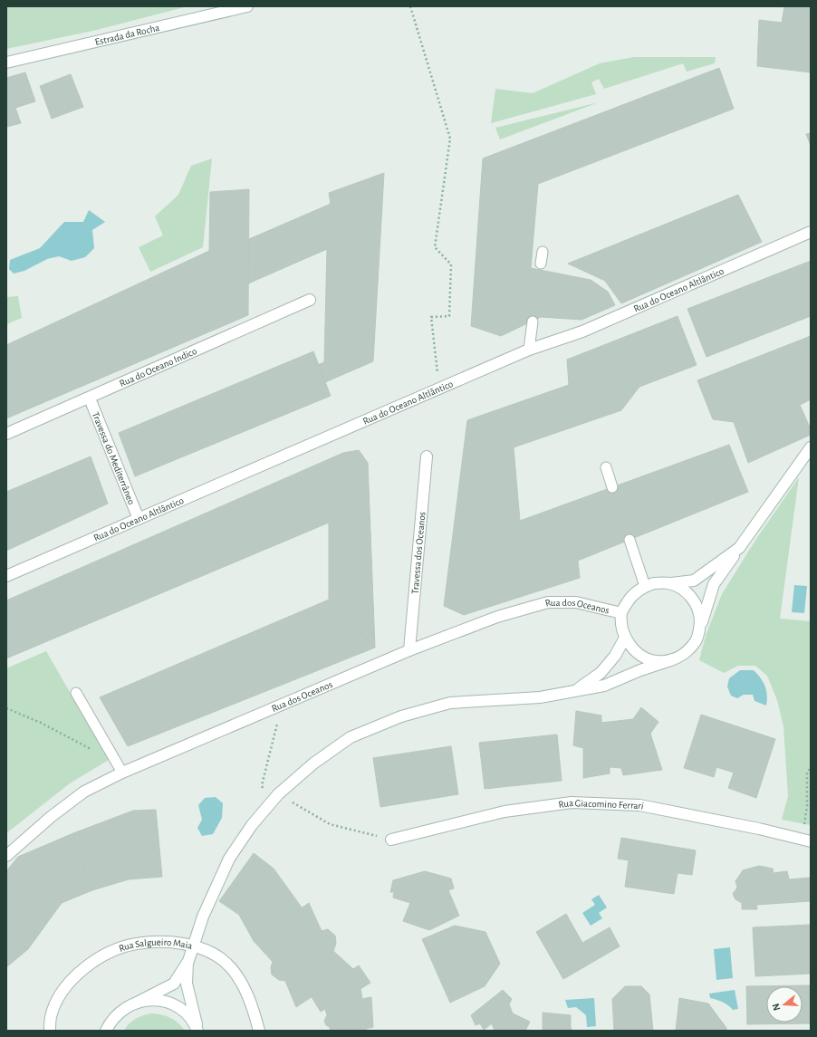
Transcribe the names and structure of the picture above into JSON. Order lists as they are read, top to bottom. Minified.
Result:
{"streets":{"street":["Estrada da Rocha","Rua do Oceano Altlântico","Rua do Oceano Indico","Travessa do Mediterrâneo","Travessa dos Oceanos","Rua dos Oceanos","Rua Giacomino Ferrari","Rua Salgueiro Maia"]},"crossings":[["Rua do Oceano Altlântico","Travessa do Mediterrâneo"],["Rua do Oceano Indico","Travessa do Mediterrâneo"],["Travessa dos Oceanos","Rua dos Oceanos"]],"north":"left"}
